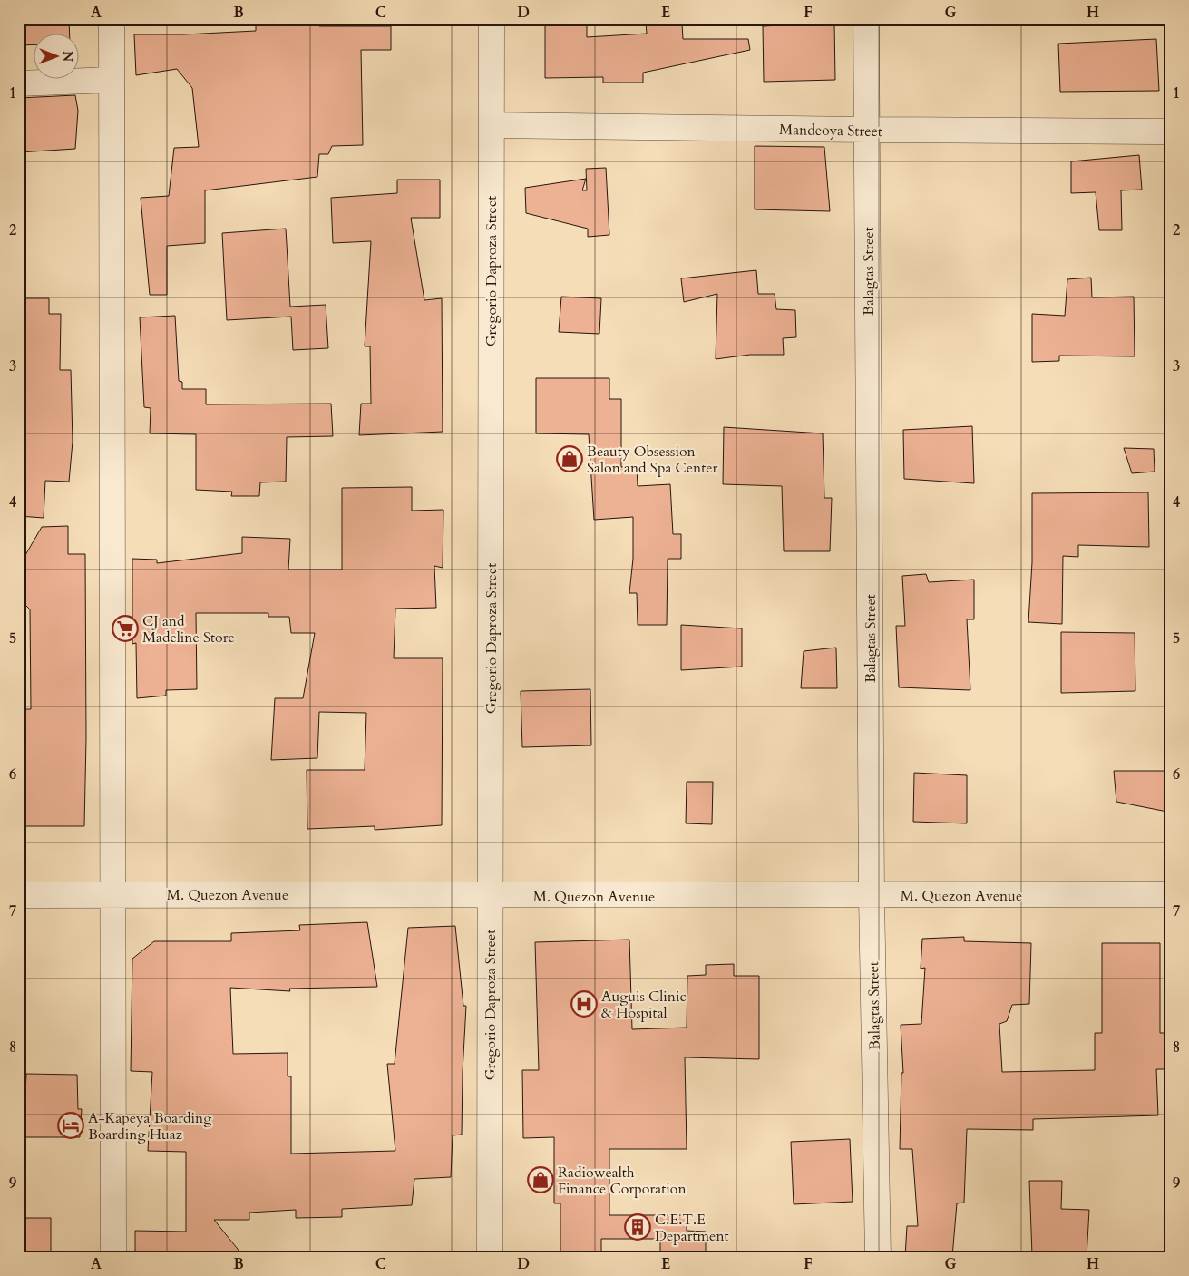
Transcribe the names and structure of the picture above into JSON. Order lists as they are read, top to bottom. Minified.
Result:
{"streets":{"street":["Mandeoya Street","Gregorio Daproza Street","Balagtas Street","M. Quezon Avenue"]},"crossings":[["Mandeoya Street","Gregorio Daproza Street"],["Mandeoya Street","Balagtas Street"],["Gregorio Daproza Street","M. Quezon Avenue"],["Balagtas Street","M. Quezon Avenue"]],"places":{"shop":["Beauty Obsession Salon and Spa Center","Radiowealth Finance Corporation"],"supermarket":["CJ and Madeline Store"],"hospital":["Auguis Clinic & Hospital"],"hotel":["A-Kapeya Boarding Boarding Huaz"],"building":["C.E.T.E Department"]},"north":"right","grid":{"columns":["A","B","C","D","E","F","G","H"],"rows":["1","2","3","4","5","6","7","8","9"]}}
